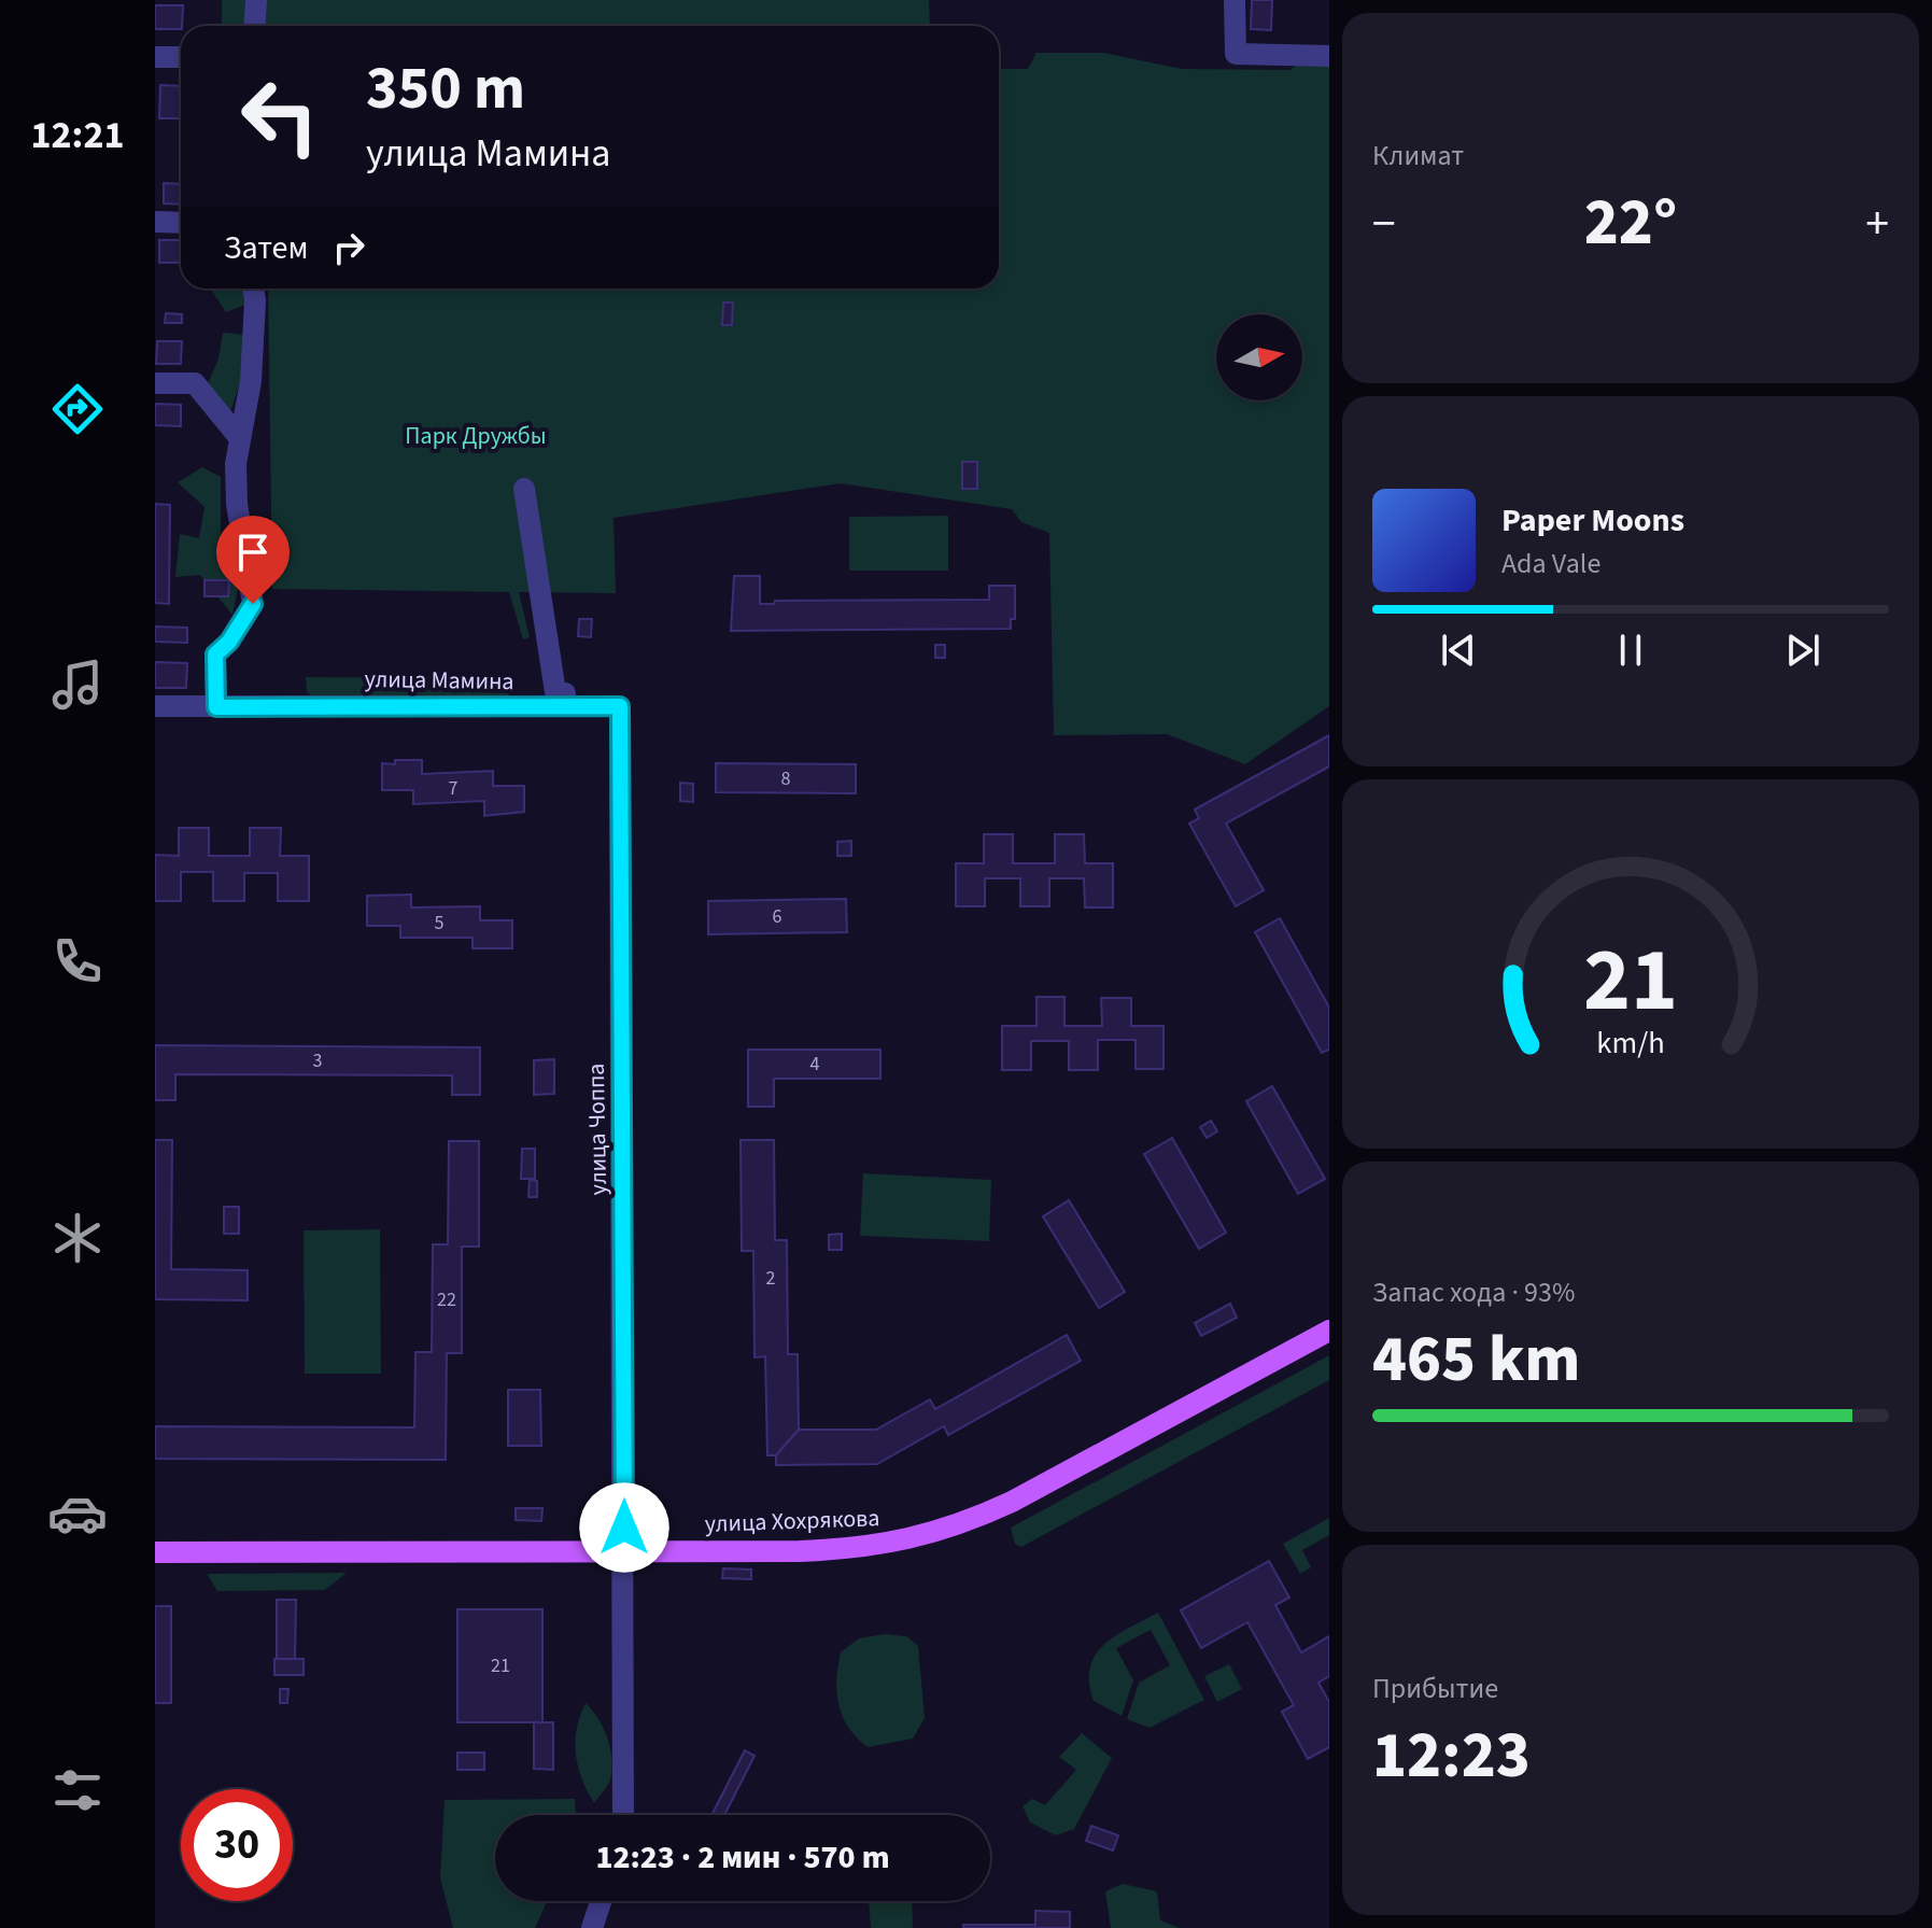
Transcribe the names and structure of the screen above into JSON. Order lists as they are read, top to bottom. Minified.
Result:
{"streets":{"main road":["улица Хохрякова"],"street":["улица Мамина","улица Чоппа"]},"crossings":[["улица Мамина","улица Чоппа"],["улица Чоппа","улица Хохрякова"]],"parks":["Парк Дружбы"],"house_numbers":["8","7","6","5","3","4","2","22","21"],"north":"right","page":{"tabs":"12:21","tile":["Климат",["Запас хода · 93%","465 km"],["Прибытие","12:23"]],"turn":["350 m","улица Мамина"],"heat":["−","22°","+"],"then":"Затем","song":["Paper Moons","Ada Vale"],"limit":"30","trip":"12:23 · 2 мин · 570 m","gauge":["21","km/h"]}}
